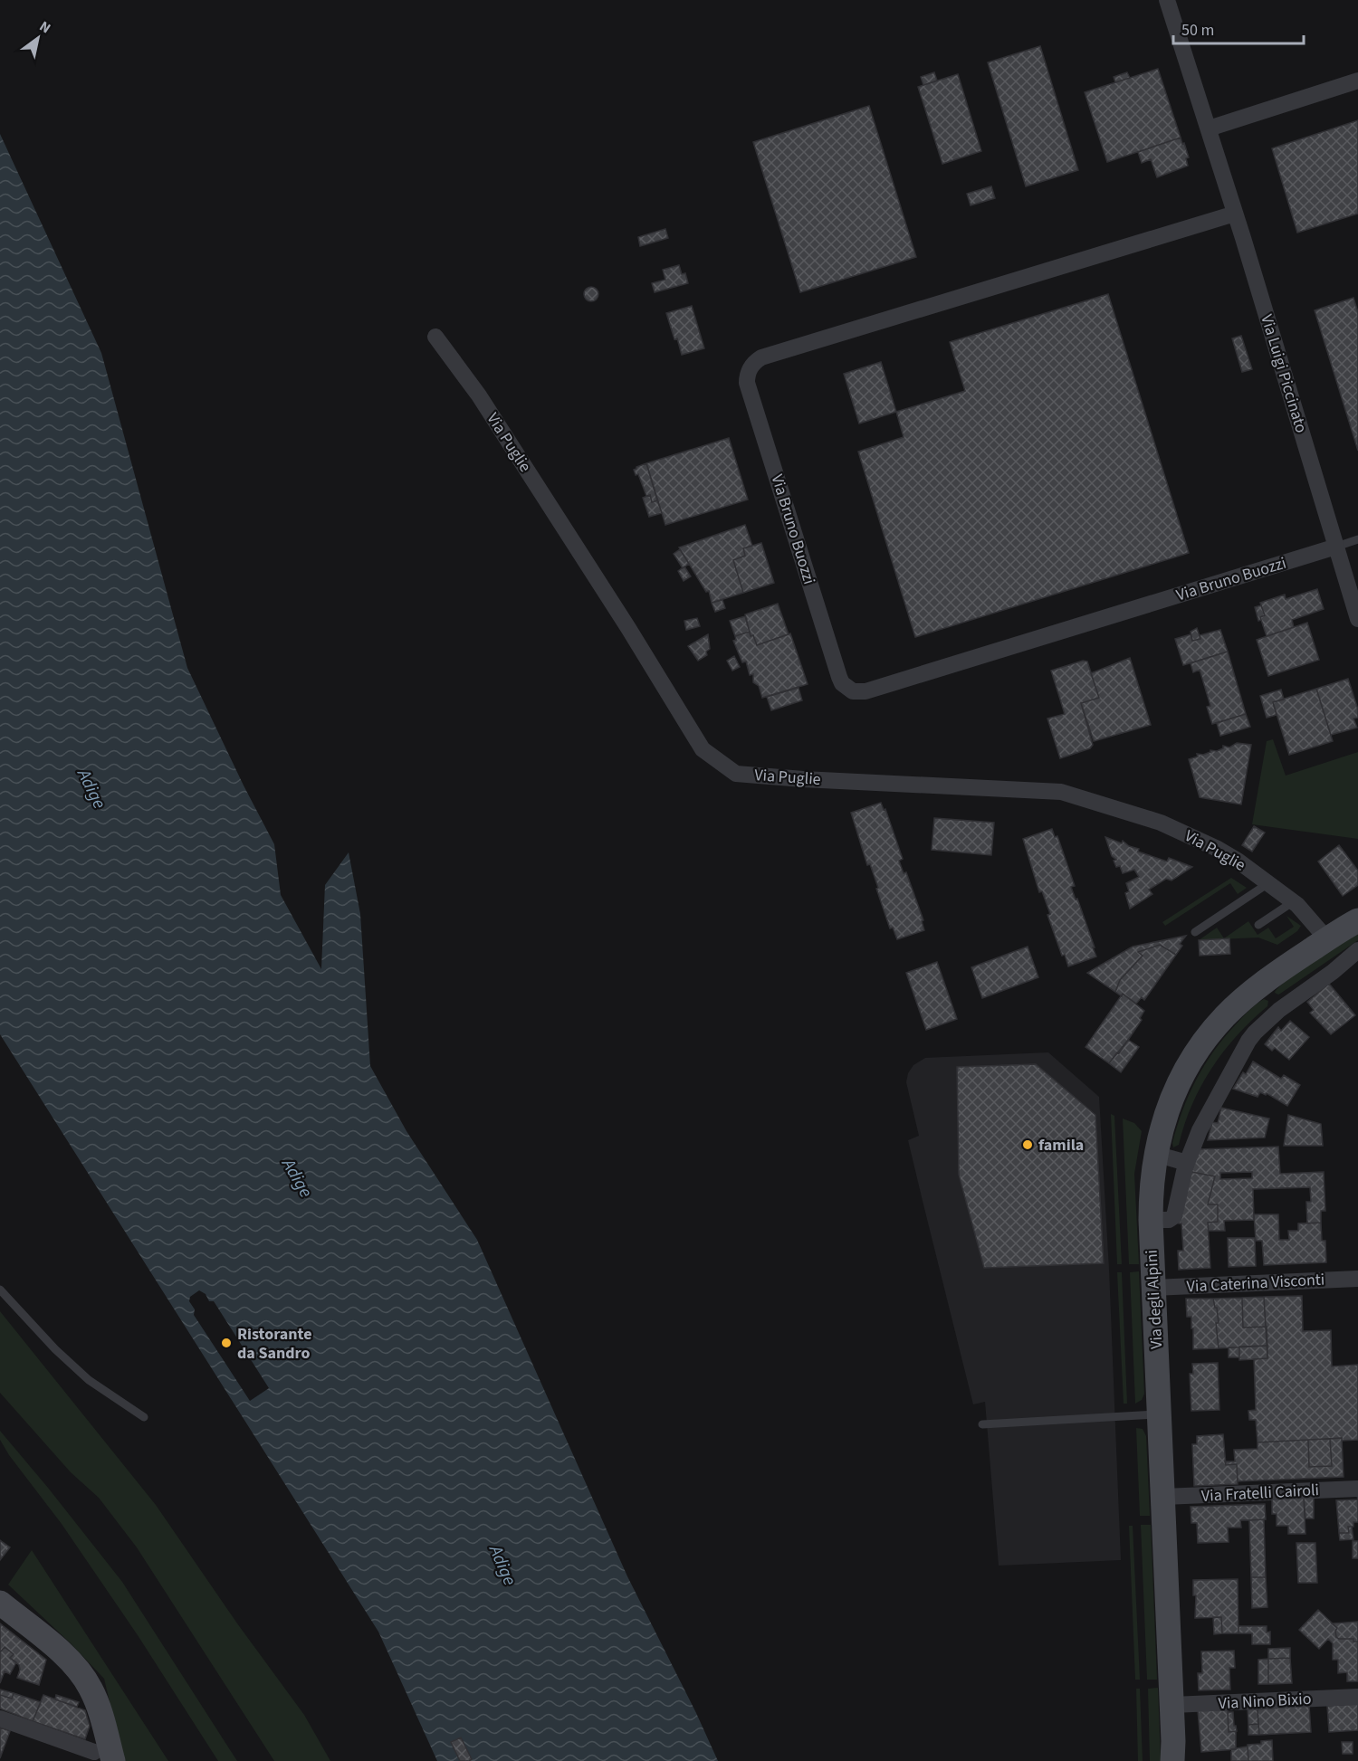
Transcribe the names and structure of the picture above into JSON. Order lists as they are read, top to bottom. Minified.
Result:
{"streets":{"street":["Via Luigi Piccinato","Via Puglie","Via Bruno Buozzi","Via Caterina Visconti","Via degli Alpini","Via Fratelli Cairoli","Via Nino Bixio"]},"crossings":[["Via Luigi Piccinato","Via Bruno Buozzi"],["Via Puglie","Via degli Alpini"],["Via Caterina Visconti","Via degli Alpini"],["Via degli Alpini","Via Fratelli Cairoli"],["Via degli Alpini","Via Nino Bixio"]],"water":["Adige"],"places":["famila","Ristorante da Sandro"],"scale_bar":"50 m","north":"top right"}
